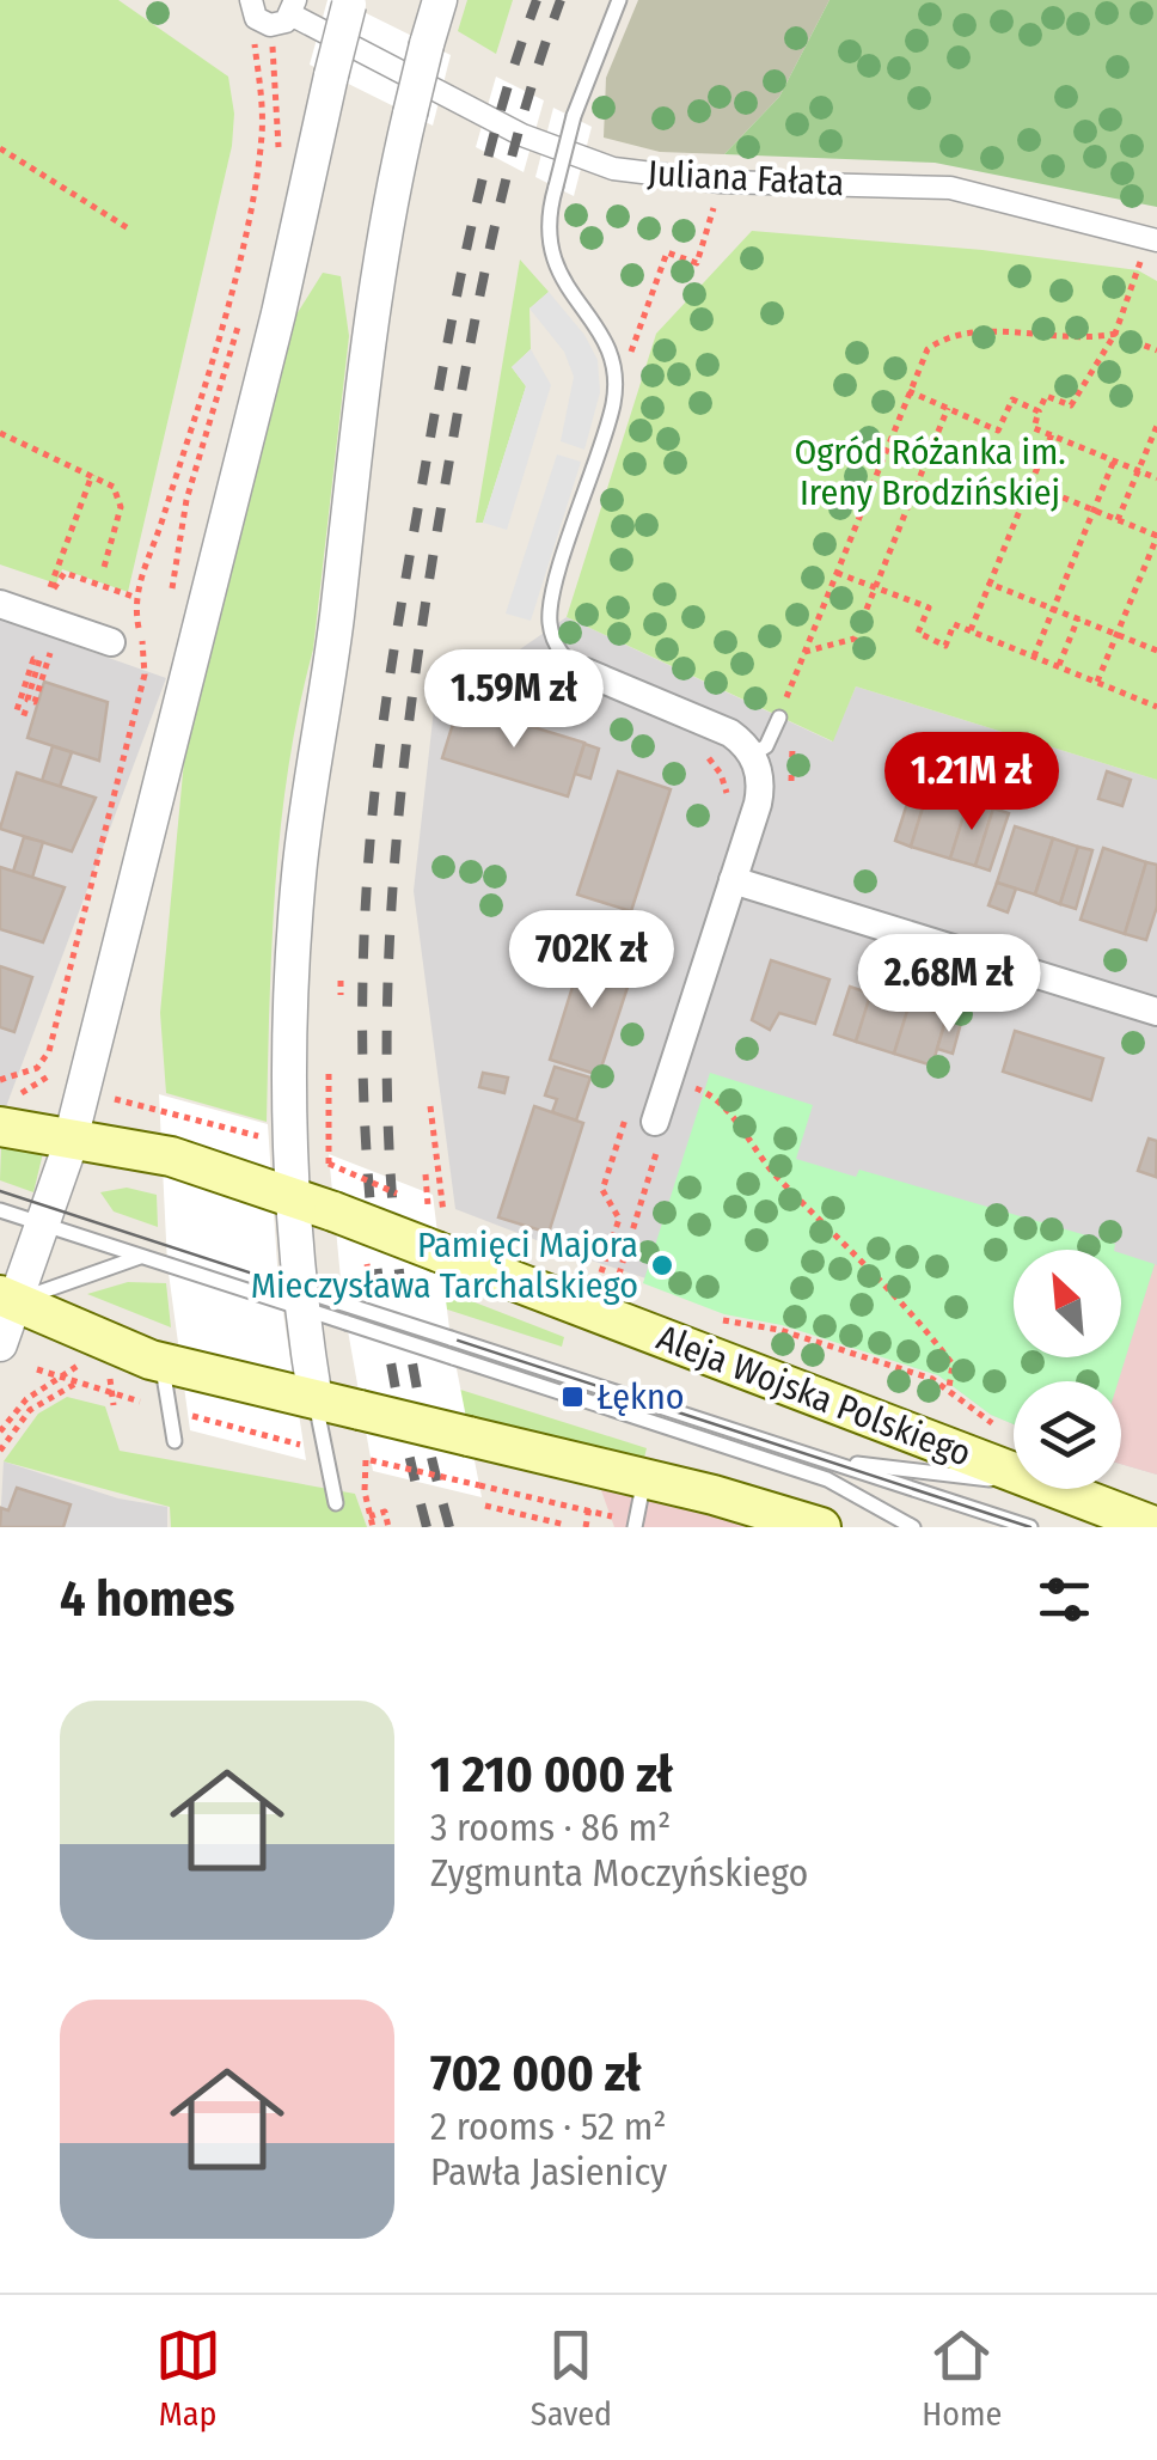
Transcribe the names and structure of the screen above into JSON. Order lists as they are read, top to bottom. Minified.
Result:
{"streets":{"main road":["Aleja Wojska Polskiego"],"street":["Juliana Fałata"]},"parks":["Ogród Różanka im. Ireny Brodzińskiej"],"places":{"other":["Pamięci Majora Mieczysława Tarchalskiego"],"transit":["Łękno"]},"north":"top left","page":{"price":["1.59M zł","1.21M zł","702K zł","2.68M zł"],"heading":"4 homes","list":[{"name":"1 210 000 zł","note":"3 rooms · 86 m² · Zygmunta Moczyńskiego"},{"name":"702 000 zł","note":"2 rooms · 52 m² · Pawła Jasienicy"}],"tabs":["Map","Saved","Home"]}}
